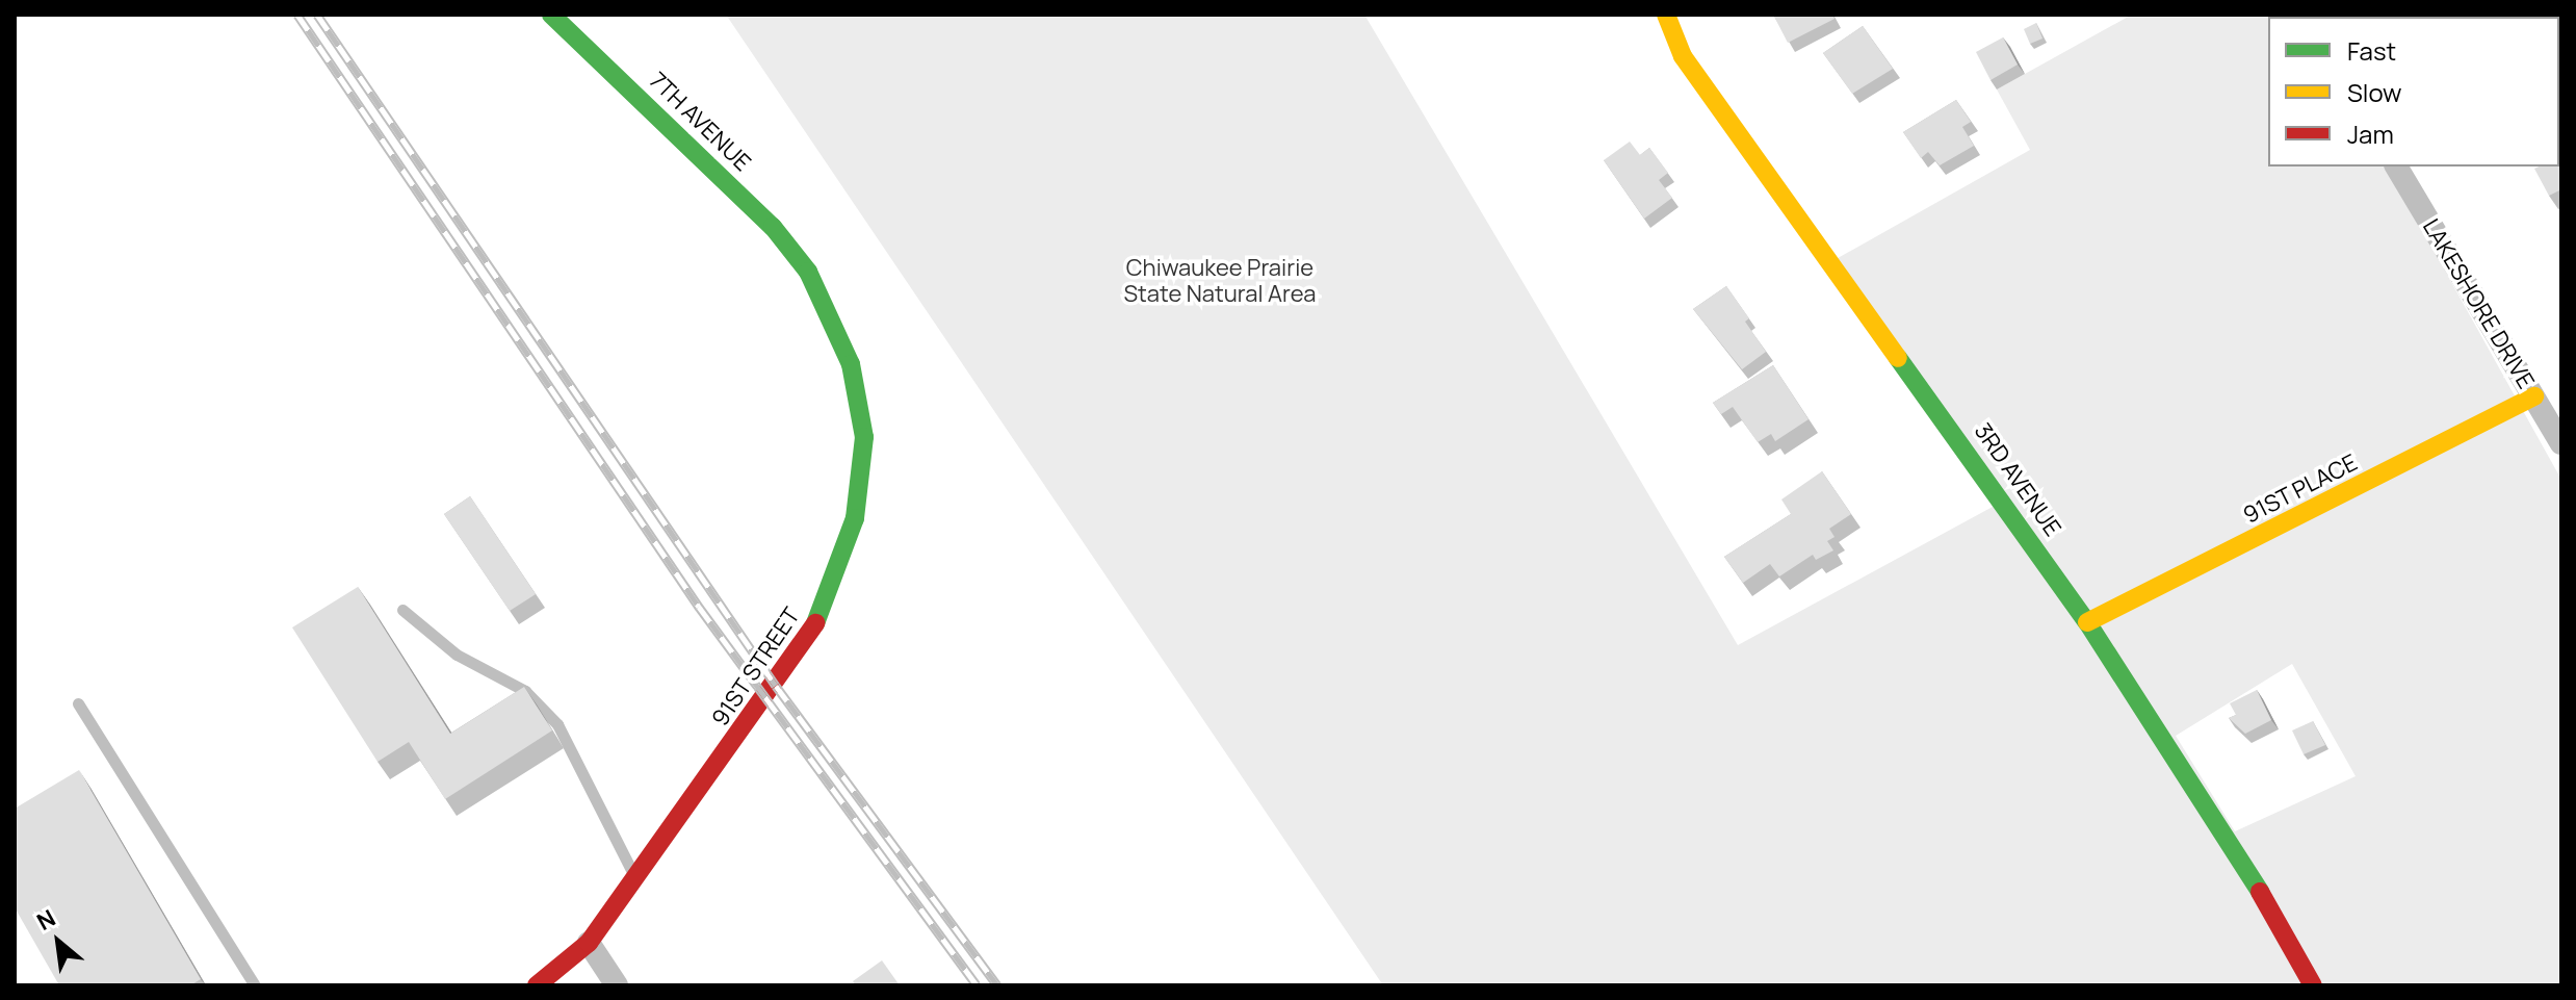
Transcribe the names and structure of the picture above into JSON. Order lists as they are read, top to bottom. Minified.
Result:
{"streets":{"street":["7TH AVENUE","LAKESHORE DRIVE","3RD AVENUE","91ST PLACE","91ST STREET"]},"crossings":[["7TH AVENUE","91ST STREET"],["LAKESHORE DRIVE","91ST PLACE"],["3RD AVENUE","91ST PLACE"]],"parks":["Chiwaukee Prairie State Natural Area"],"legend":["Fast","Slow","Jam"],"north":"top left"}
